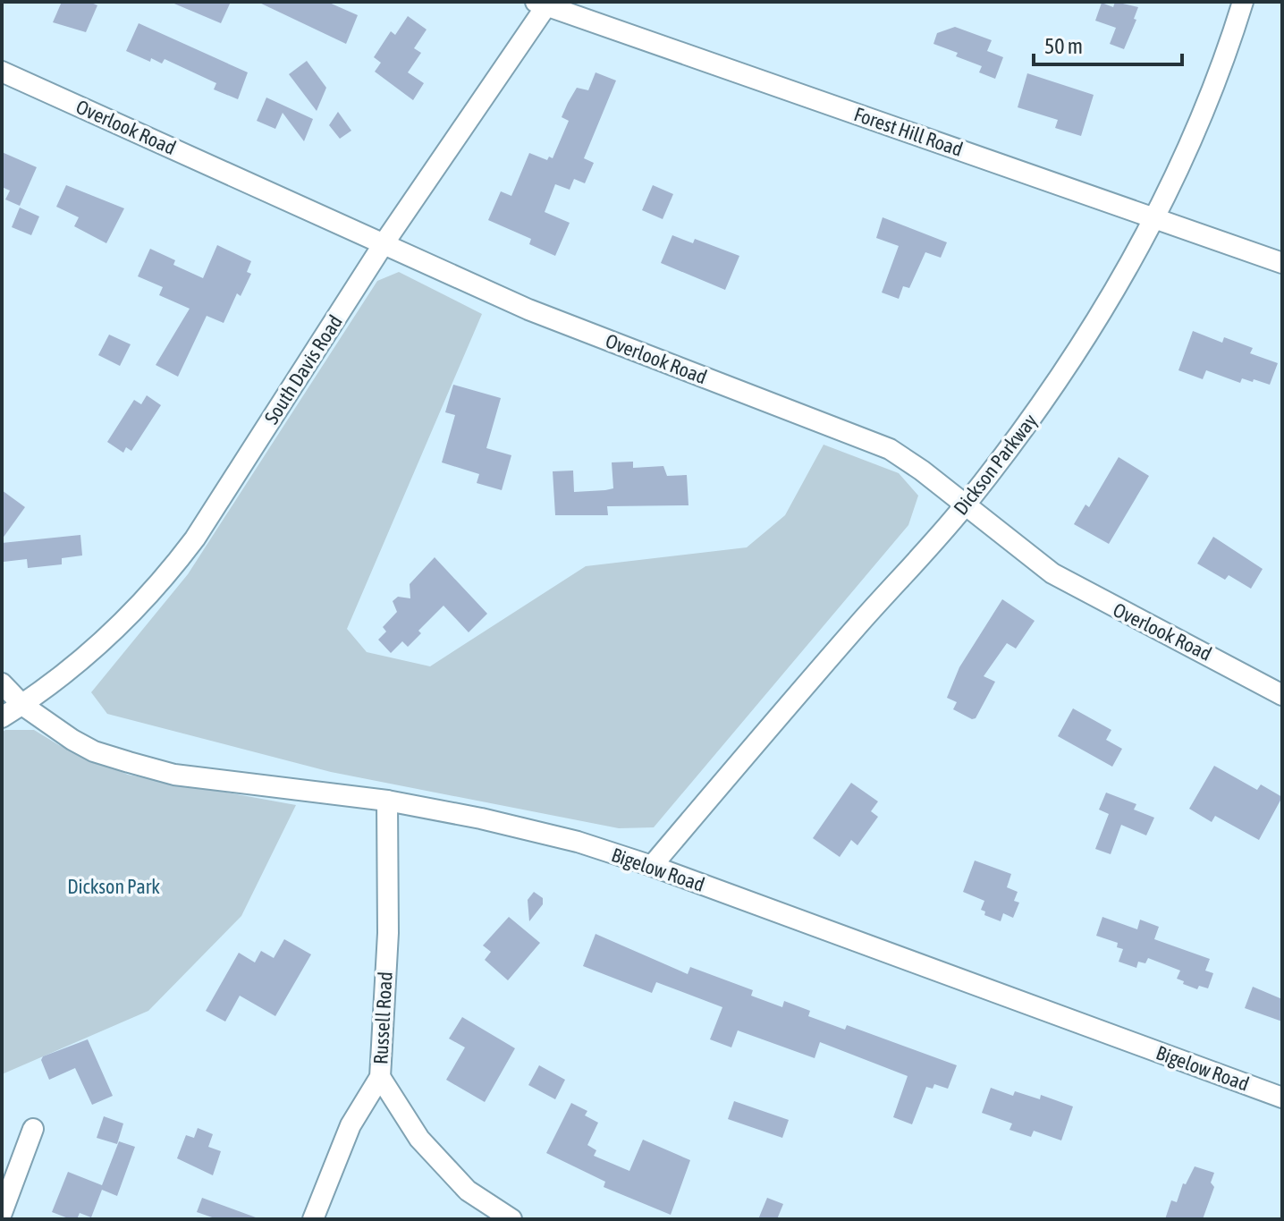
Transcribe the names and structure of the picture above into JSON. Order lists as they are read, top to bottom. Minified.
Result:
{"streets":{"street":["Overlook Road","Forest Hill Road","South Davis Road","Dickson Parkway","Bigelow Road","Russell Road"]},"crossings":[["Overlook Road","South Davis Road"],["Overlook Road","Dickson Parkway"],["Forest Hill Road","South Davis Road"],["Forest Hill Road","Dickson Parkway"],["South Davis Road","Bigelow Road"],["Dickson Parkway","Bigelow Road"],["Bigelow Road","Russell Road"]],"parks":["Dickson Park"],"scale_bar":"50 m"}
